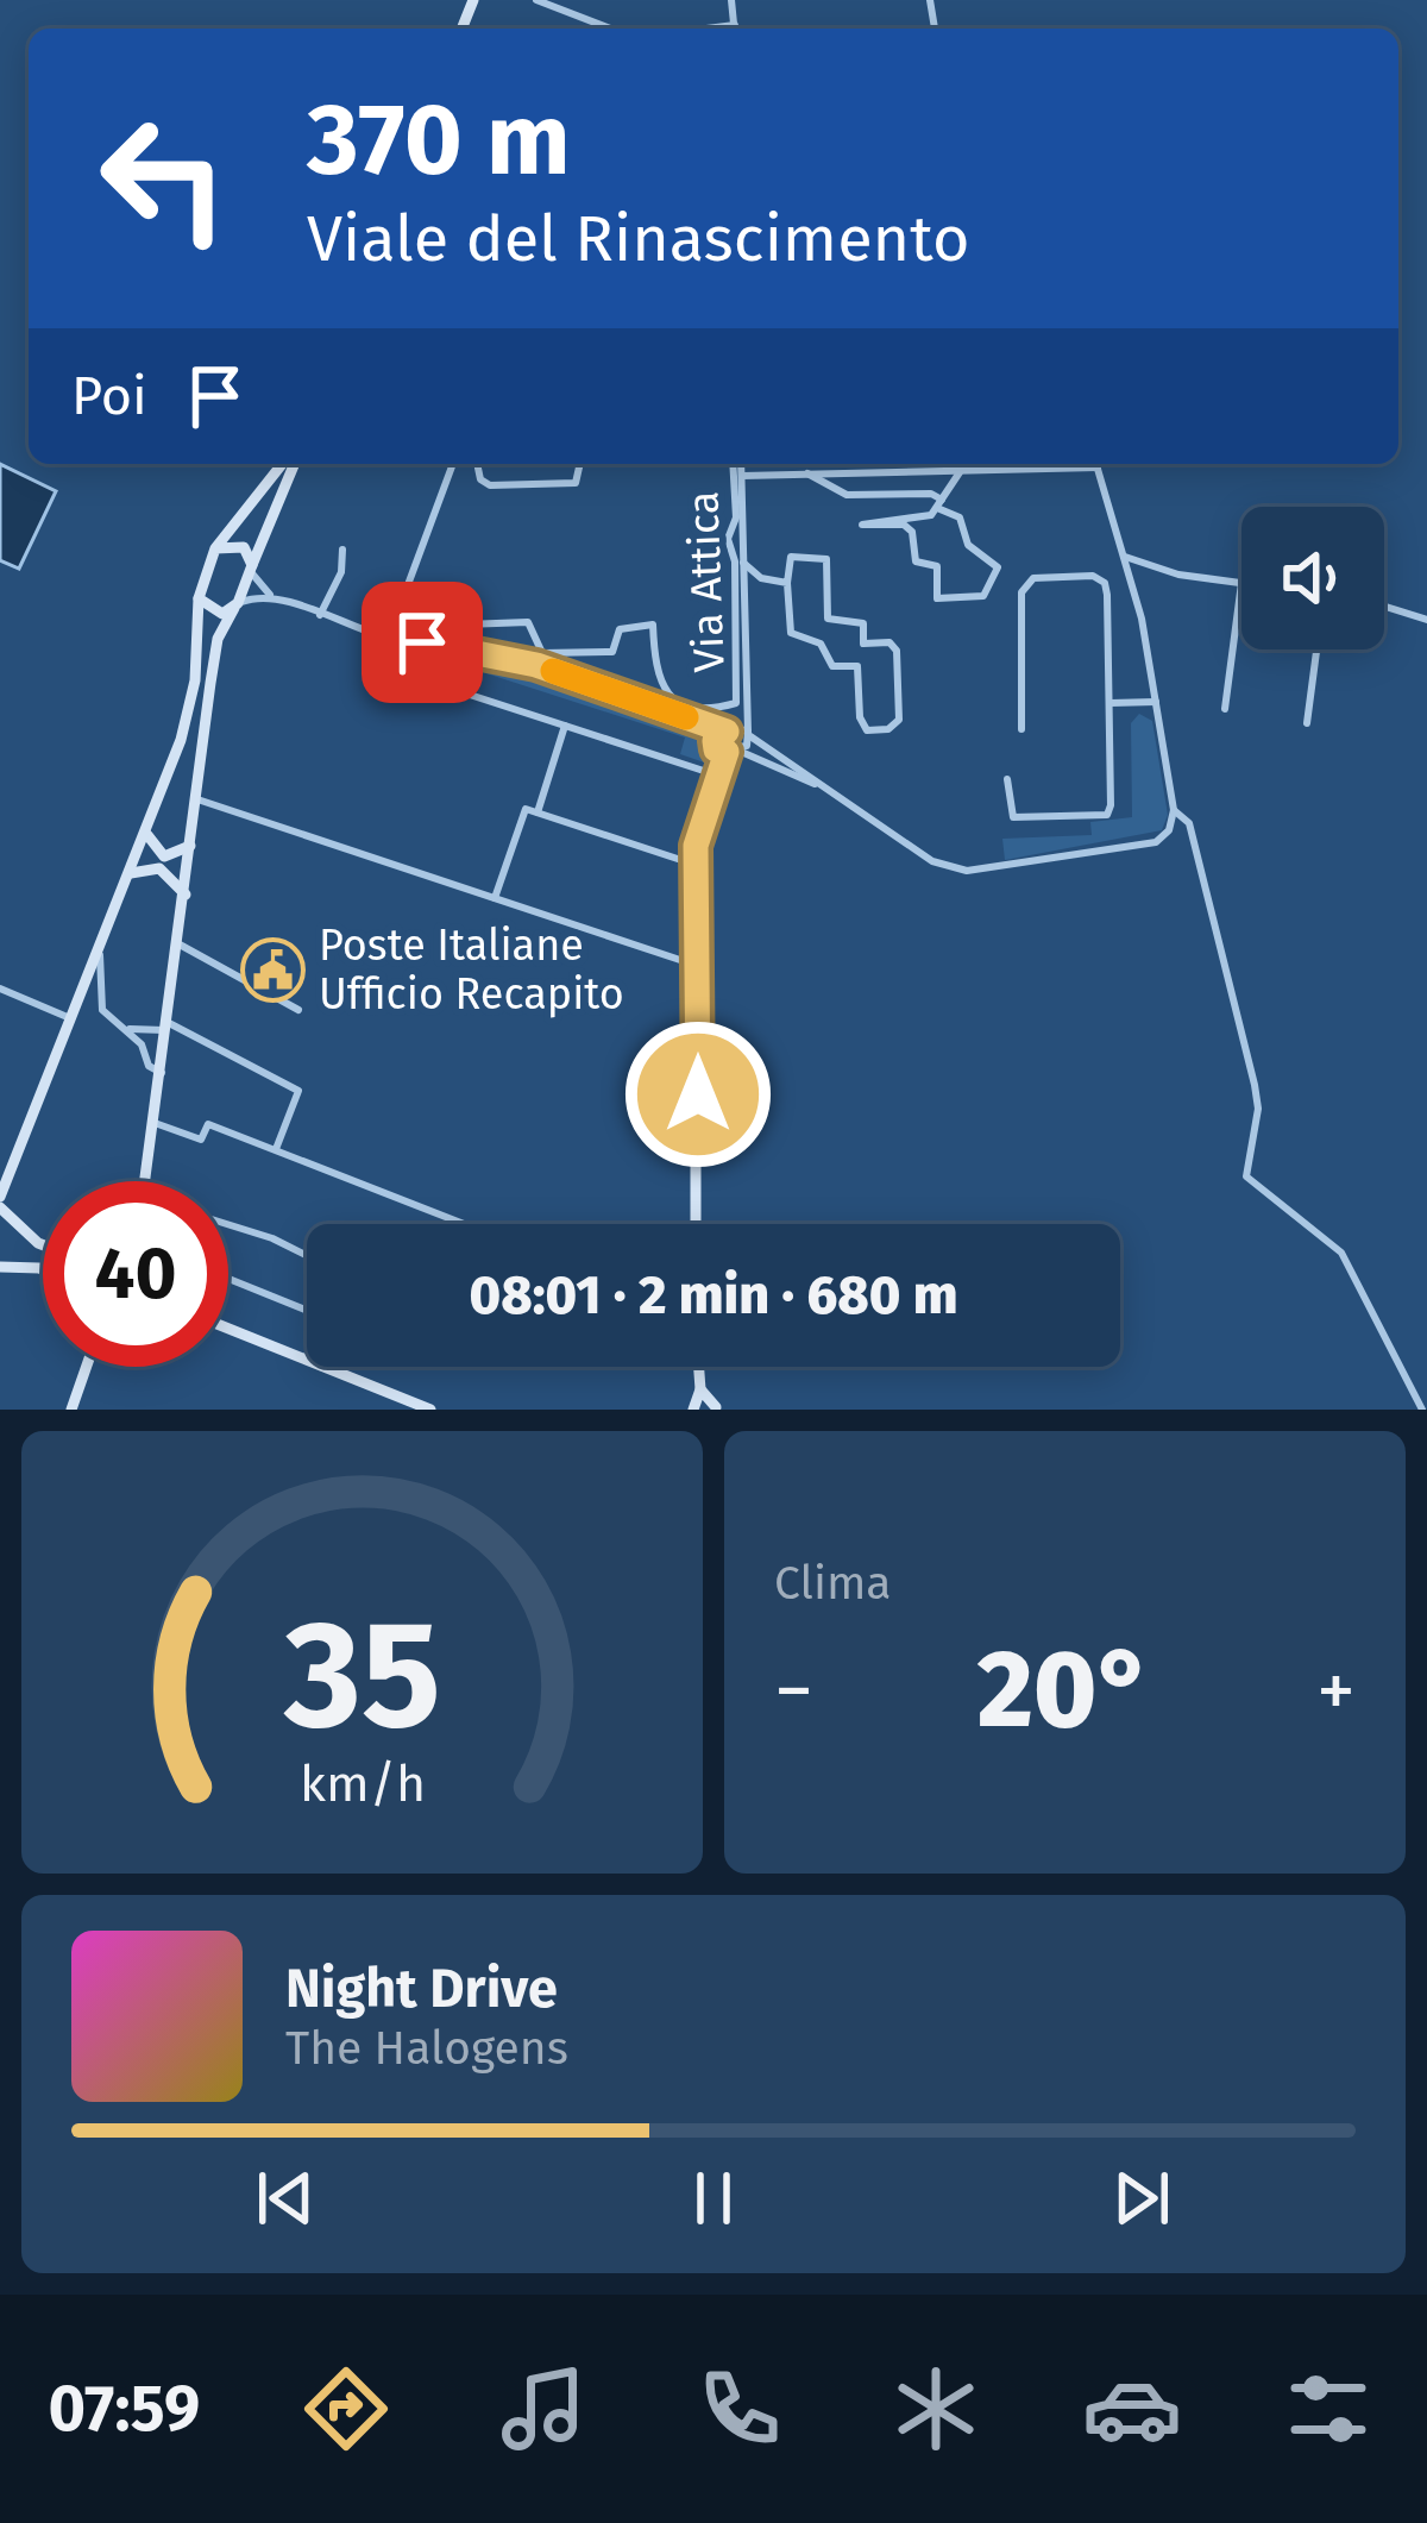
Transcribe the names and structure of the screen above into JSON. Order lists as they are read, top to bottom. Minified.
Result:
{"streets":{"street":["Via Attica"]},"places":{"public building":["Poste Italiane Ufficio Recapito"]},"page":{"turn":["370 m","Viale del Rinascimento"],"then":"Poi","limit":"40","trip":"08:01 · 2 min · 680 m","tile":"Clima","heat":["−","20°","+"],"song":["Night Drive","The Halogens"],"tabs":"07:59","gauge":["35","km/h"]}}
